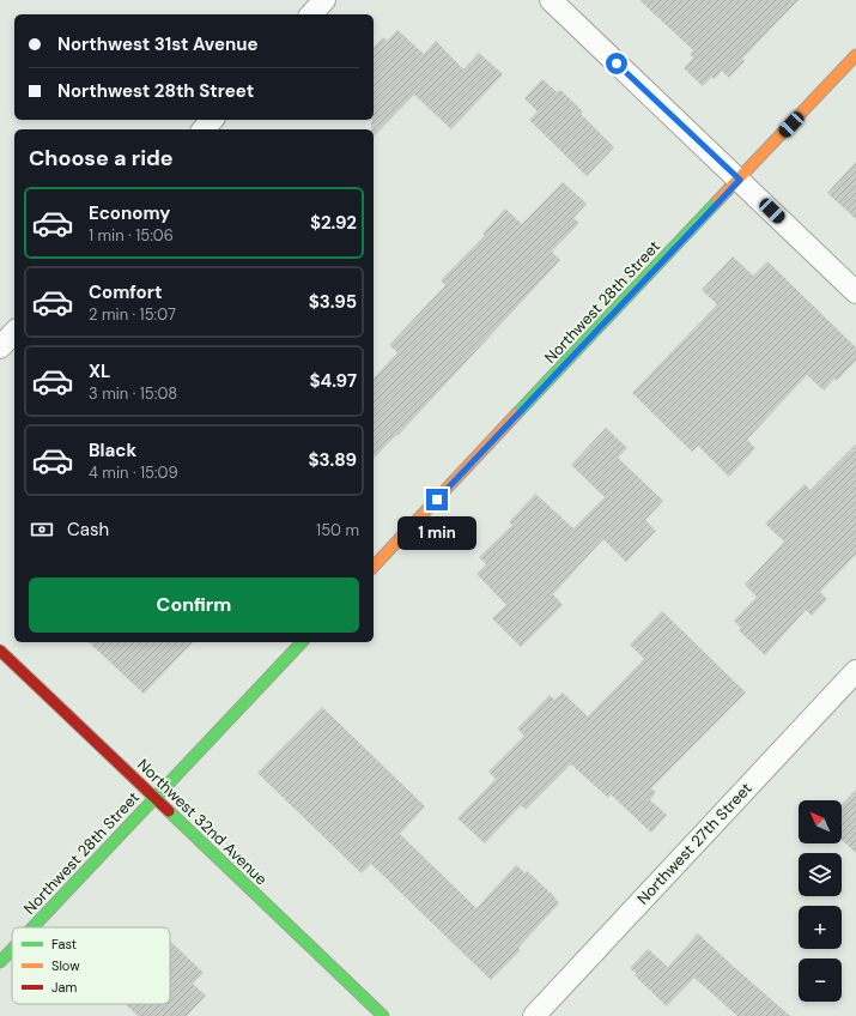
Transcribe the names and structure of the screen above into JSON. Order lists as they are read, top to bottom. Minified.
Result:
{"streets":{"street":["Northwest 28th Street","Northwest 32nd Avenue","Northwest 27th Street"]},"crossings":[["Northwest 28th Street","Northwest 32nd Avenue"]],"legend":["Fast","Slow","Jam"],"north":"top left","page":{"banner":["Northwest 31st Avenue","Northwest 28th Street"],"heading":"Choose a ride","list":[{"name":"Economy","note":"1 min · 15:06","value":"$2.92"},{"name":"Comfort","note":"2 min · 15:07","value":"$3.95"},{"name":"XL","note":"3 min · 15:08","value":"$4.97"},{"name":"Black","note":"4 min · 15:09","value":"$3.89"}],"pay":["Cash","150 m"],"bubble":"1 min","buttons":"Confirm","map_buttons":["+","−"]}}
